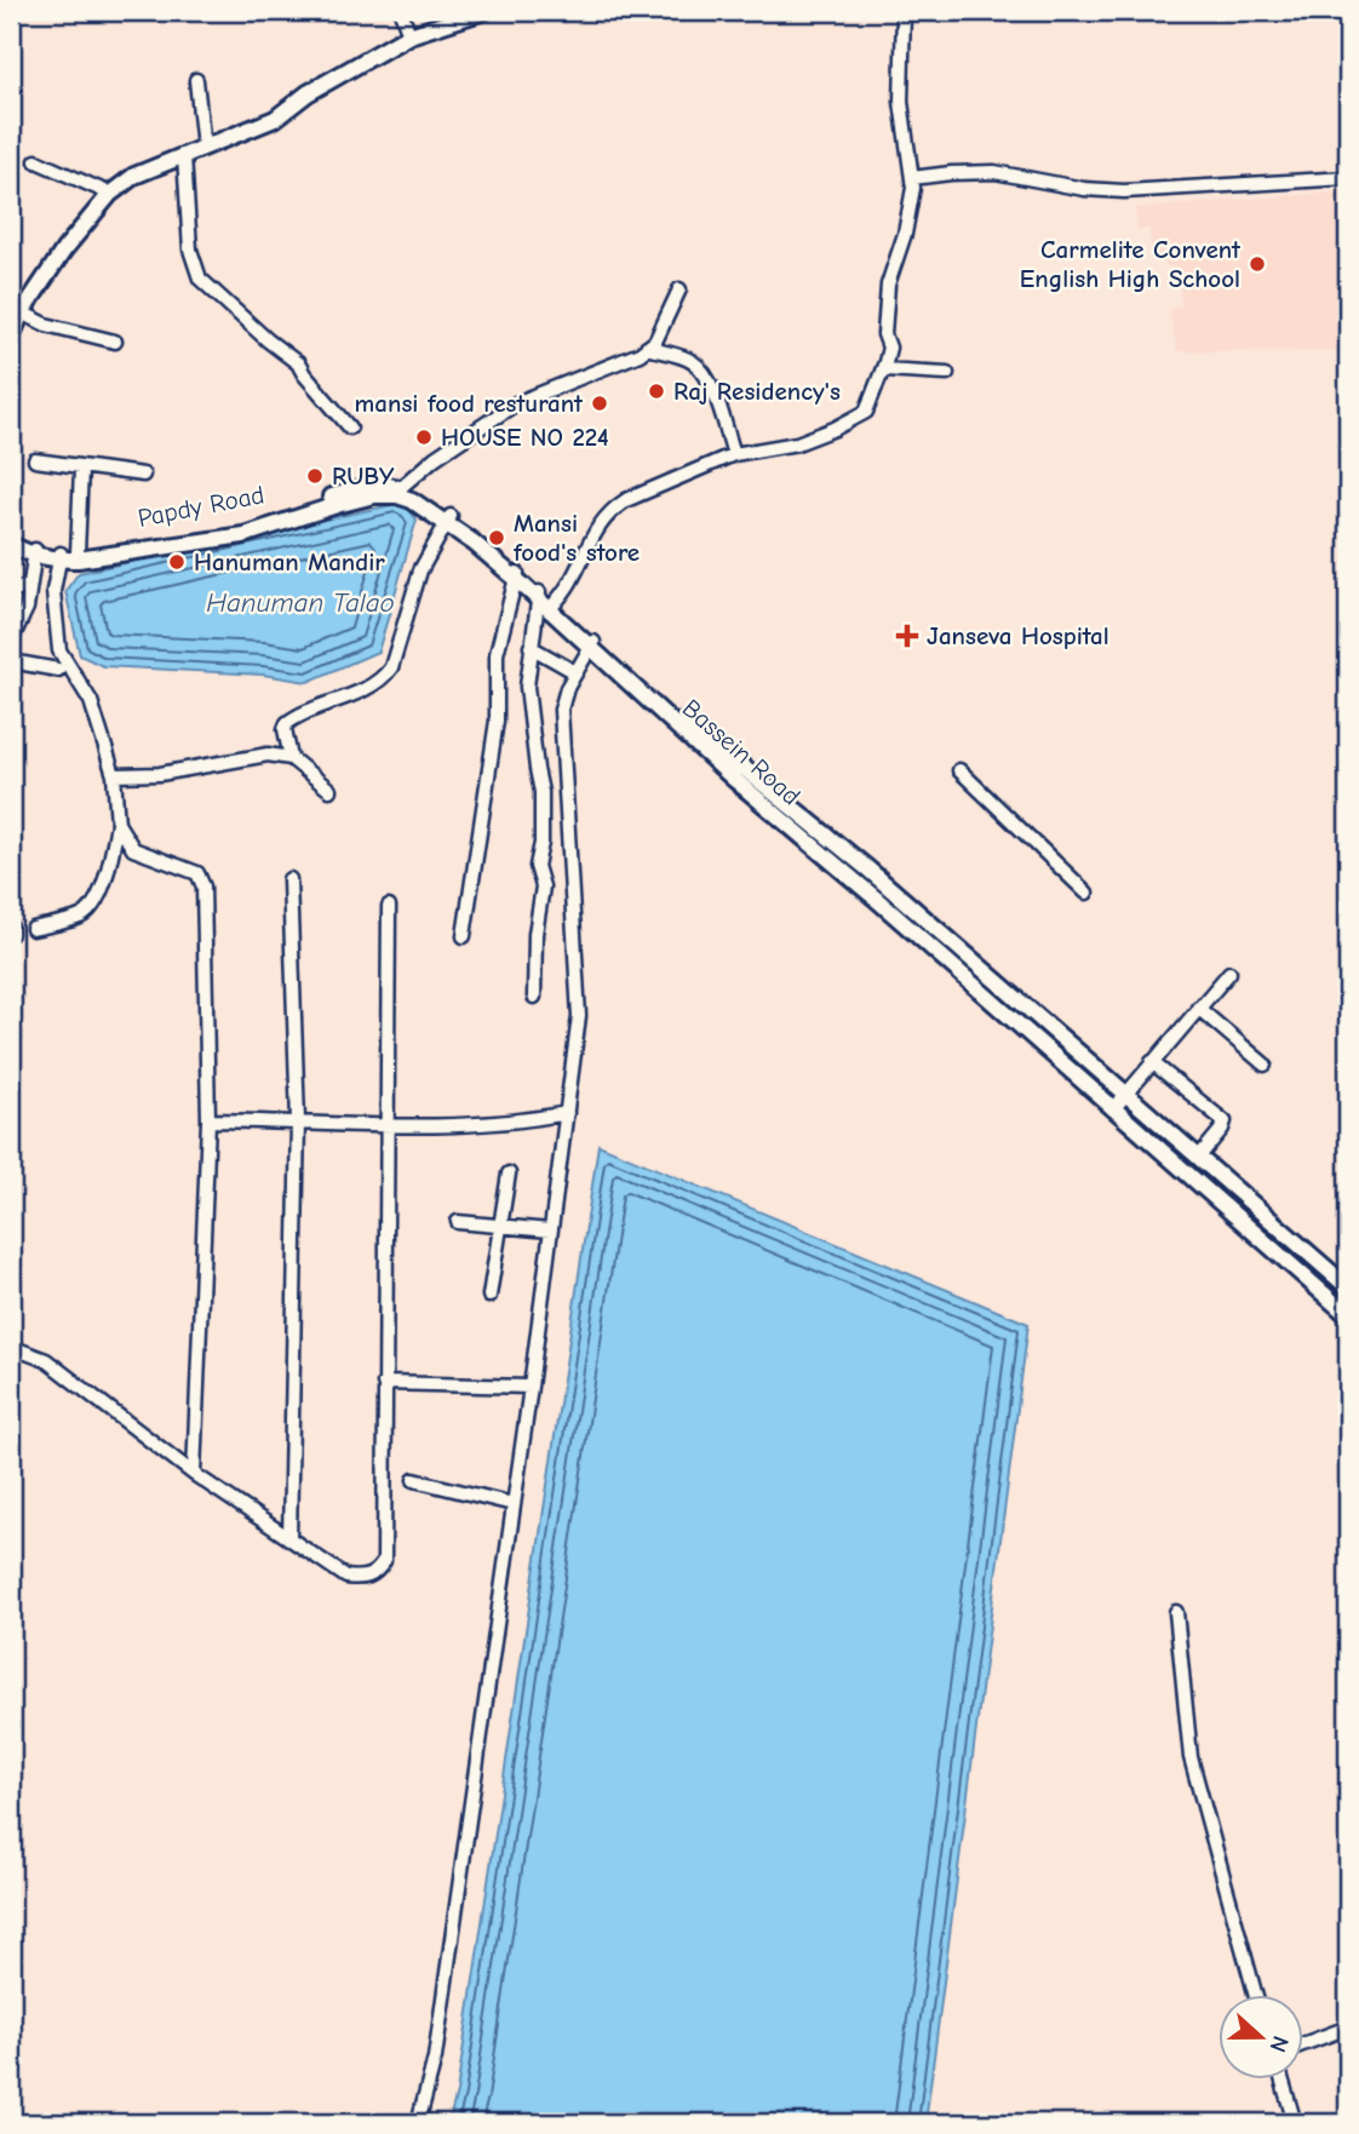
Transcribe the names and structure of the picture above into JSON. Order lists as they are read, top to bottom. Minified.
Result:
{"streets":{"main road":["Papdy Road","Bassein Road"]},"crossings":[["Papdy Road","Bassein Road"]],"water":["Hanuman Talao"],"places":{"other":["Carmelite Convent English High School","Raj Residency's","mansi food resturant","HOUSE NO 224","RUBY","Mansi food's store","Hanuman Mandir"],"health":["Janseva Hospital"]},"north":"right"}
